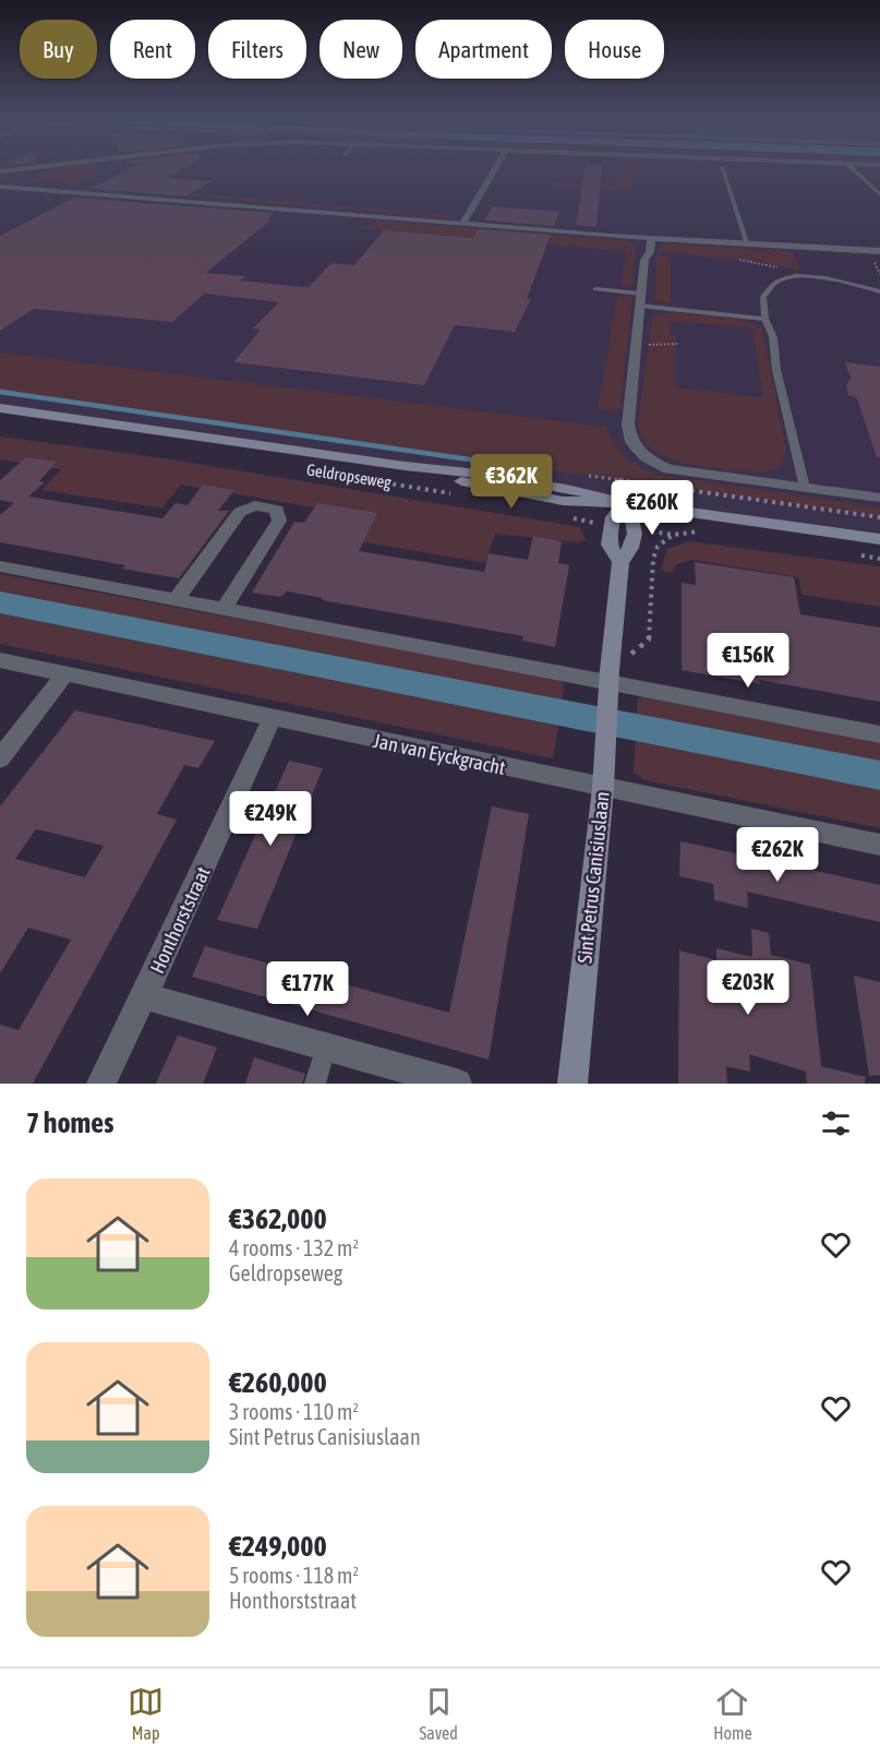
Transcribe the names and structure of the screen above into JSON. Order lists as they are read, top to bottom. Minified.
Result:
{"streets":{"main road":["Geldropseweg","Sint Petrus Canisiuslaan"],"street":["Jan van Eyckgracht","Honthorststraat"]},"crossings":[["Jan van Eyckgracht","Sint Petrus Canisiuslaan"],["Jan van Eyckgracht","Honthorststraat"]],"page":{"chip":["Buy","Rent","Filters","New","Apartment","House"],"price":["€362K","€260K","€156K","€249K","€262K","€203K","€177K"],"heading":"7 homes","list":[{"name":"€362,000","note":"4 rooms · 132 m² · Geldropseweg"},{"name":"€260,000","note":"3 rooms · 110 m² · Sint Petrus Canisiuslaan"},{"name":"€249,000","note":"5 rooms · 118 m² · Honthorststraat"}],"tabs":["Map","Saved","Home"]}}
